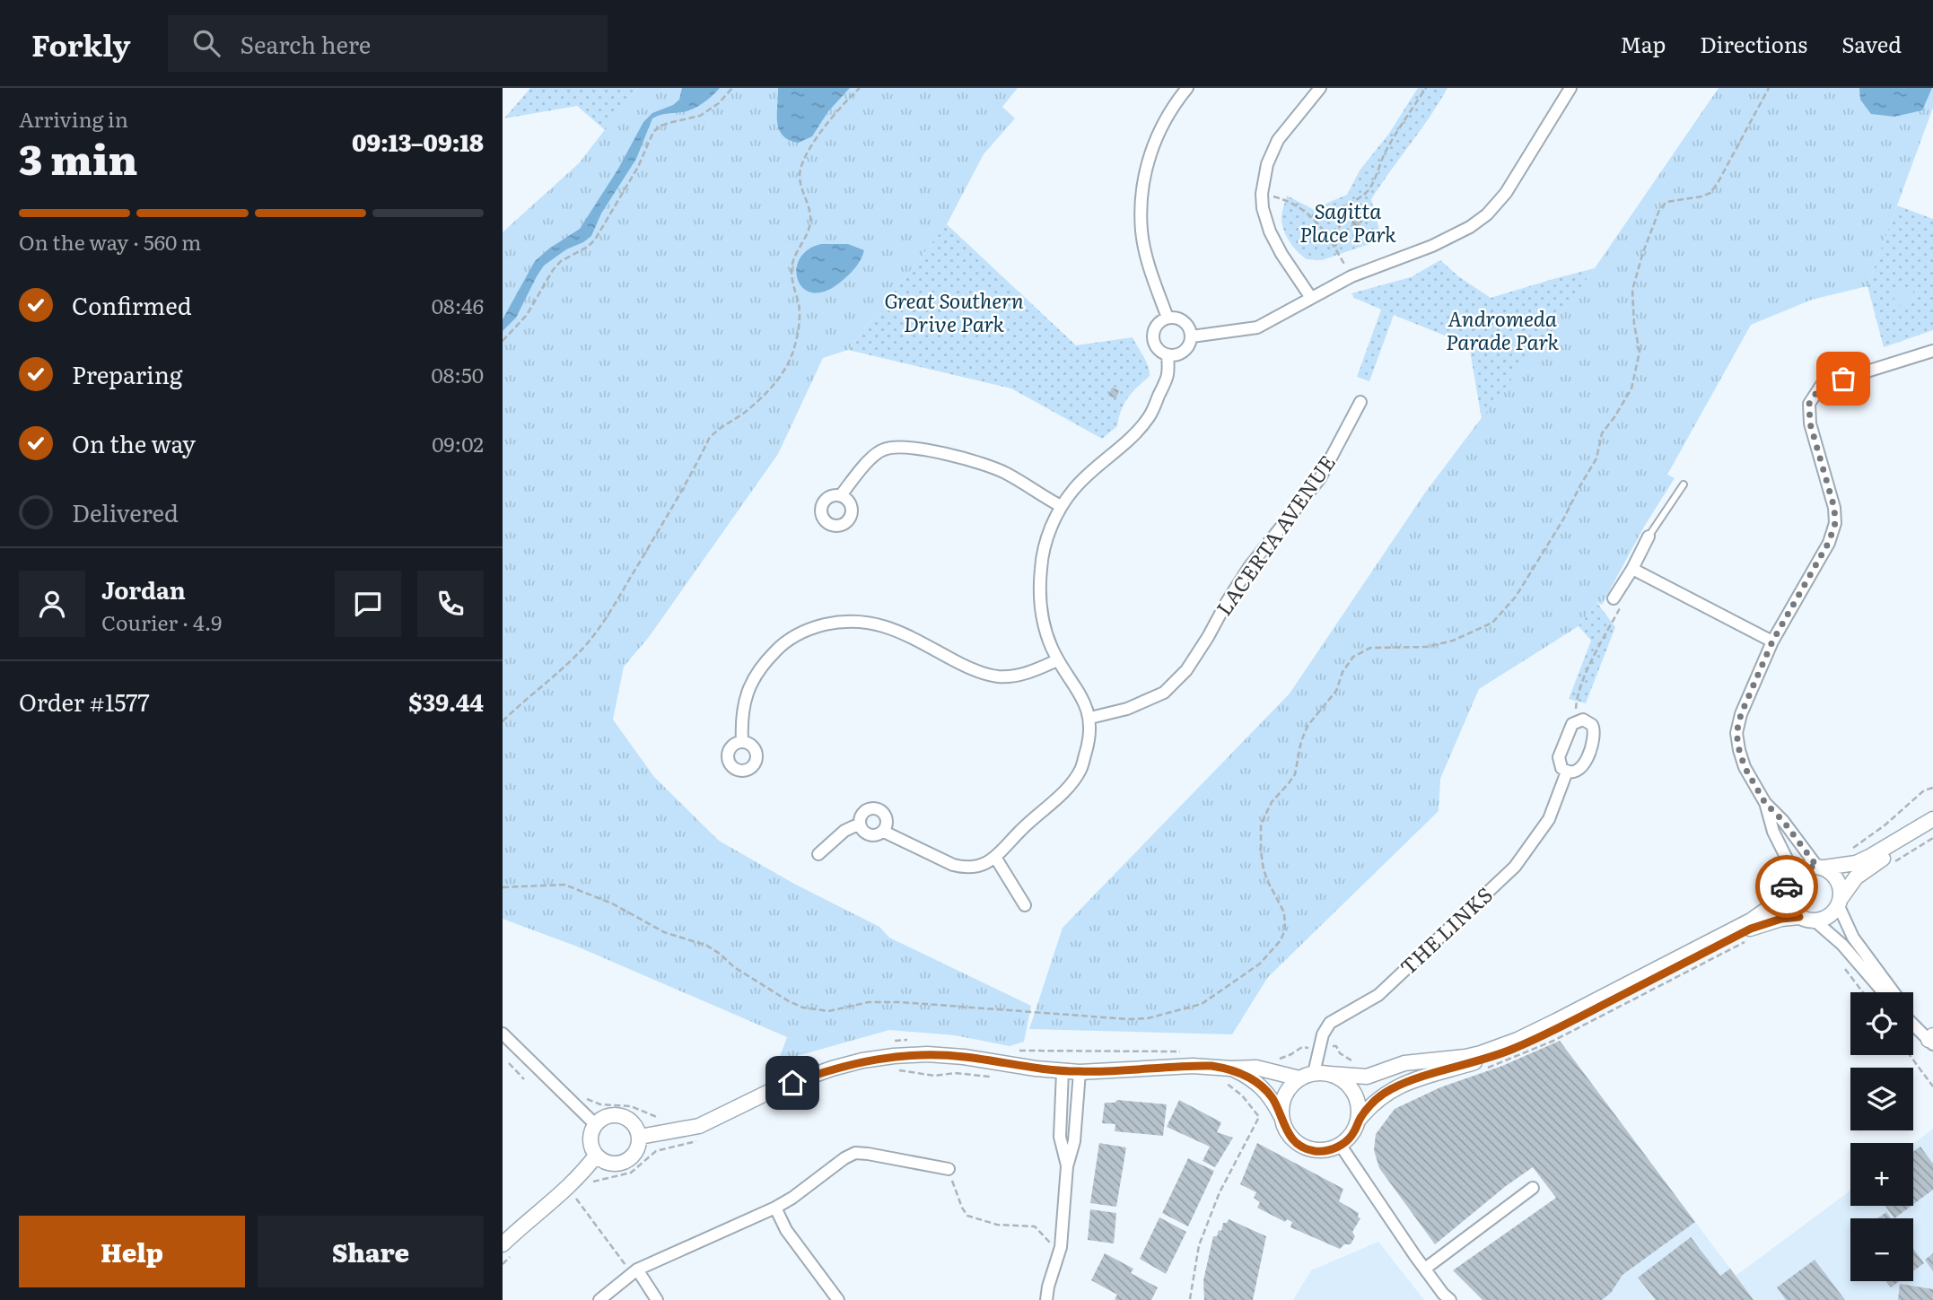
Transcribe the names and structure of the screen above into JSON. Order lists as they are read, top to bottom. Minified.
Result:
{"streets":{"street":["LACERTA AVENUE","THE LINKS"]},"parks":["Sagitta Place Park","Great Southern Drive Park","Andromeda Parade Park"],"page":{"header":"Forkly","search":"Search here","nav":["Map","Directions","Saved"],"heading":["3 min","Arriving in","09:13–09:18"],"panel":["Jordan","Courier · 4.9","Order #1577","$39.44"],"bar":"On the way · 560 m","list":[["Confirmed","08:46"],["Preparing","08:50"],["On the way","09:02"],"Delivered"],"map_buttons":["+","−"],"buttons":["Help","Share"]}}
